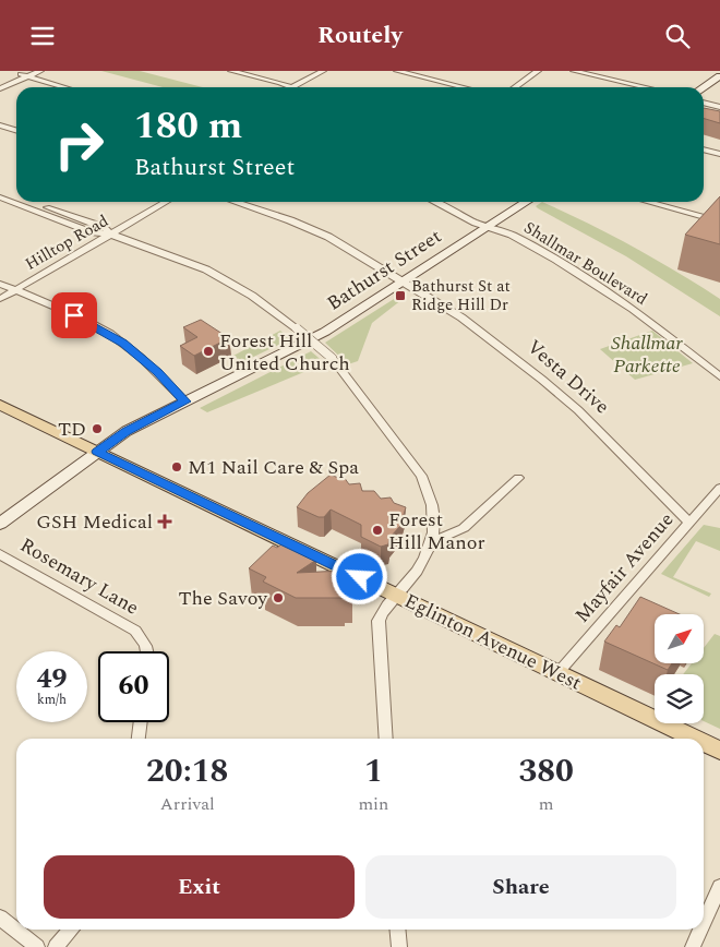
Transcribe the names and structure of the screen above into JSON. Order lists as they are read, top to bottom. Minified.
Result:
{"streets":{"main road":["Bathurst Street","Eglinton Avenue West"],"street":["Hilltop Road","Shallmar Boulevard","Vesta Drive","Mayfair Avenue","Rosemary Lane"]},"crossings":[["Shallmar Boulevard","Bathurst Street"],["Bathurst Street","Vesta Drive"],["Bathurst Street","Eglinton Avenue West"],["Vesta Drive","Mayfair Avenue"],["Mayfair Avenue","Eglinton Avenue West"]],"parks":["Shallmar Parkette"],"places":{"transit":["Bathurst St at Ridge Hill Dr"],"other":["Forest Hill United Church","TD","M1 Nail Care & Spa","Forest Hill Manor","The Savoy"],"health":["GSH Medical"]},"north":"top right","page":{"header":"Routely","turn":["180 m","Bathurst Street"],"speed":"49 km/h","limit":"60","eta":["20:18","Arrival","1","min","380","m"],"buttons":["Exit","Share"]}}
